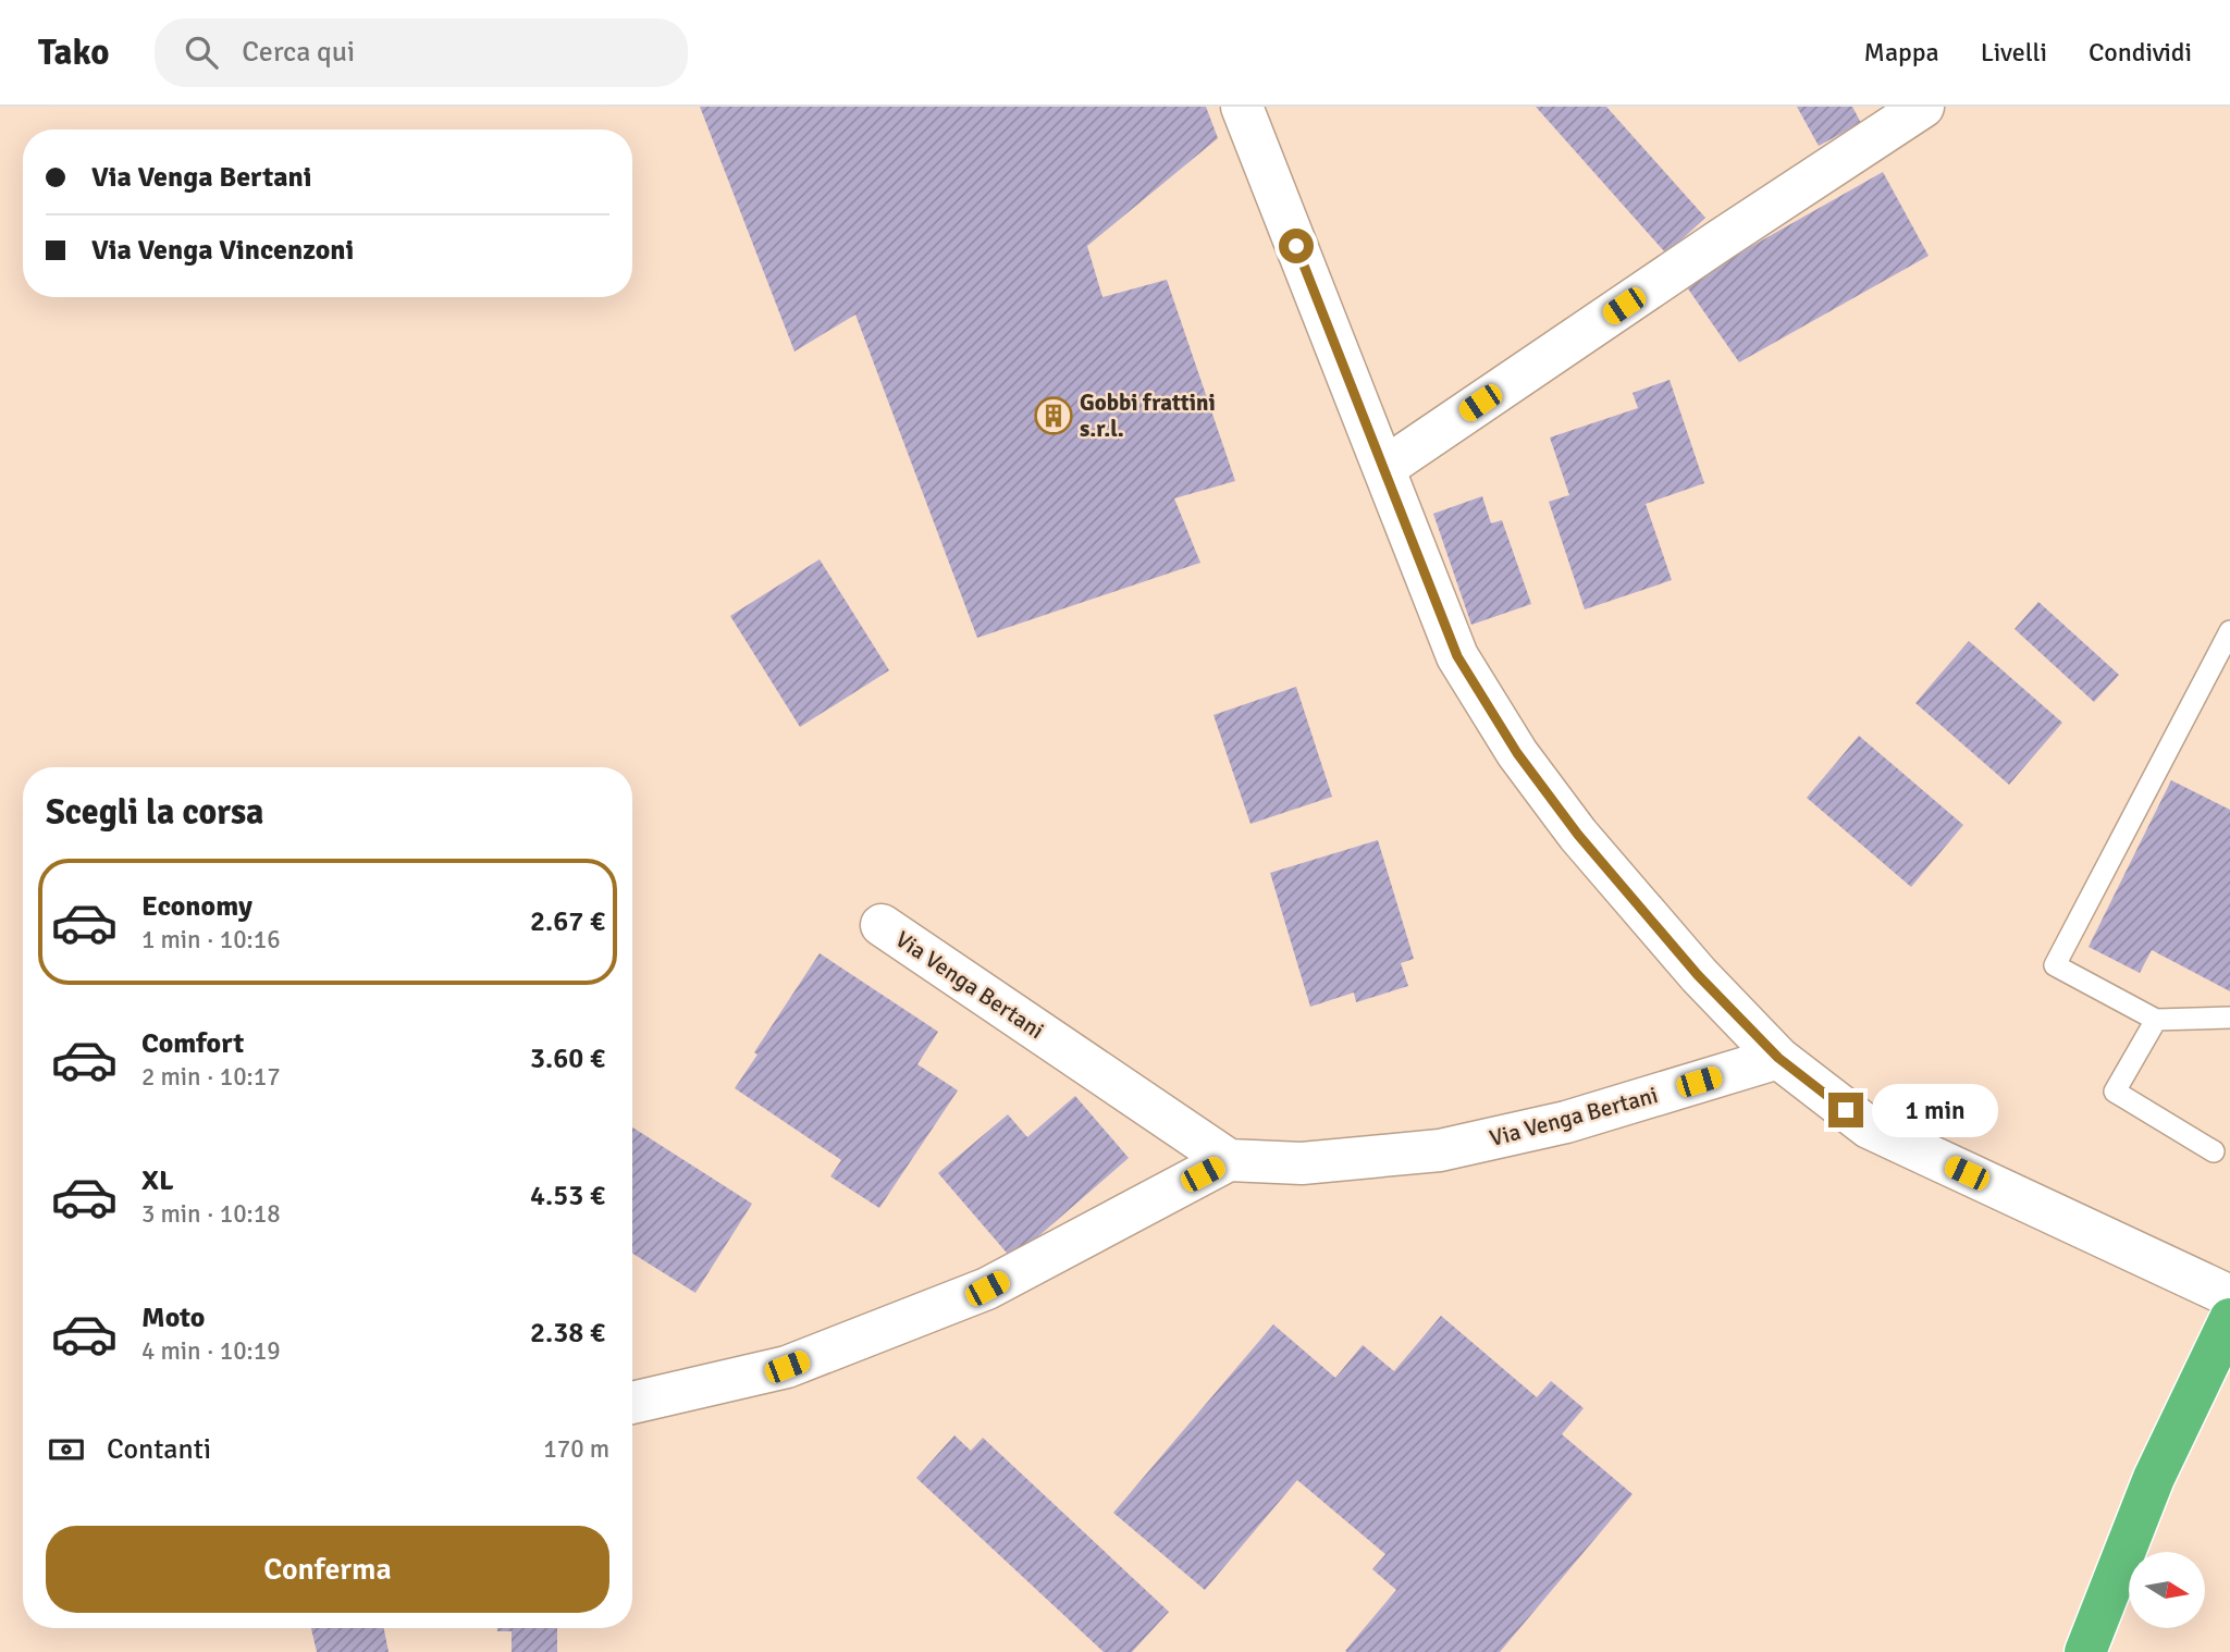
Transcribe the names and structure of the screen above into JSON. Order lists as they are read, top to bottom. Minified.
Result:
{"streets":{"street":["Via Venga Bertani"]},"places":{"building":["Gobbi frattini s.r.l."]},"north":"right","page":{"header":"Tako","search":"Cerca qui","nav":["Mappa","Livelli","Condividi"],"banner":["Via Venga Bertani","Via Venga Vincenzoni"],"heading":"Scegli la corsa","list":[{"name":"Economy","note":"1 min · 10:16","value":"2.67 €"},{"name":"Comfort","note":"2 min · 10:17","value":"3.60 €"},{"name":"XL","note":"3 min · 10:18","value":"4.53 €"},{"name":"Moto","note":"4 min · 10:19","value":"2.38 €"}],"bubble":"1 min","pay":["Contanti","170 m"],"buttons":"Conferma"}}
